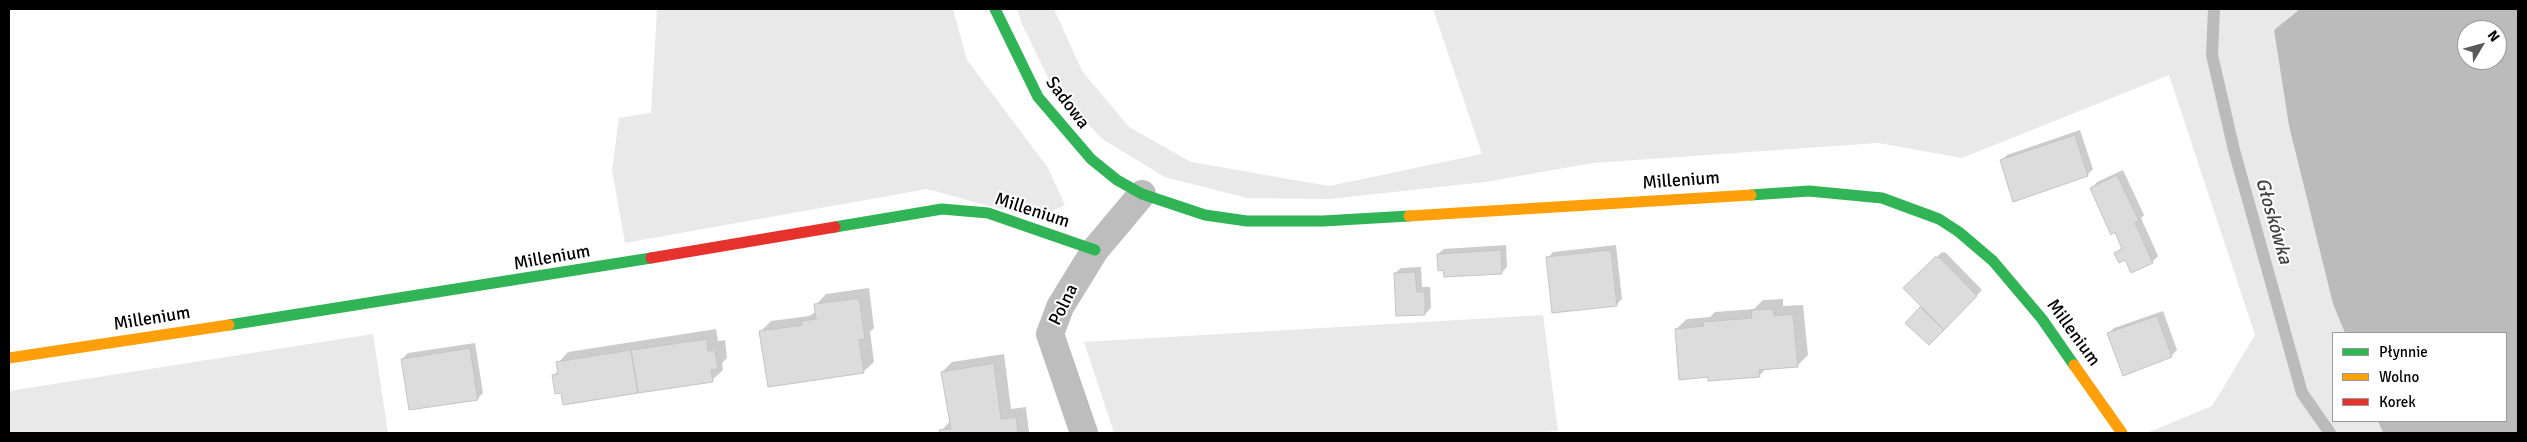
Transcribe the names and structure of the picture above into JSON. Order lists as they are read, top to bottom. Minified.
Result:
{"streets":{"street":["Sadowa","Millenium","Polna"]},"crossings":[["Sadowa","Millenium"],["Sadowa","Polna"],["Millenium","Polna"]],"water":["Głoskówka"],"legend":["Płynnie","Wolno","Korek"],"north":"top right"}
